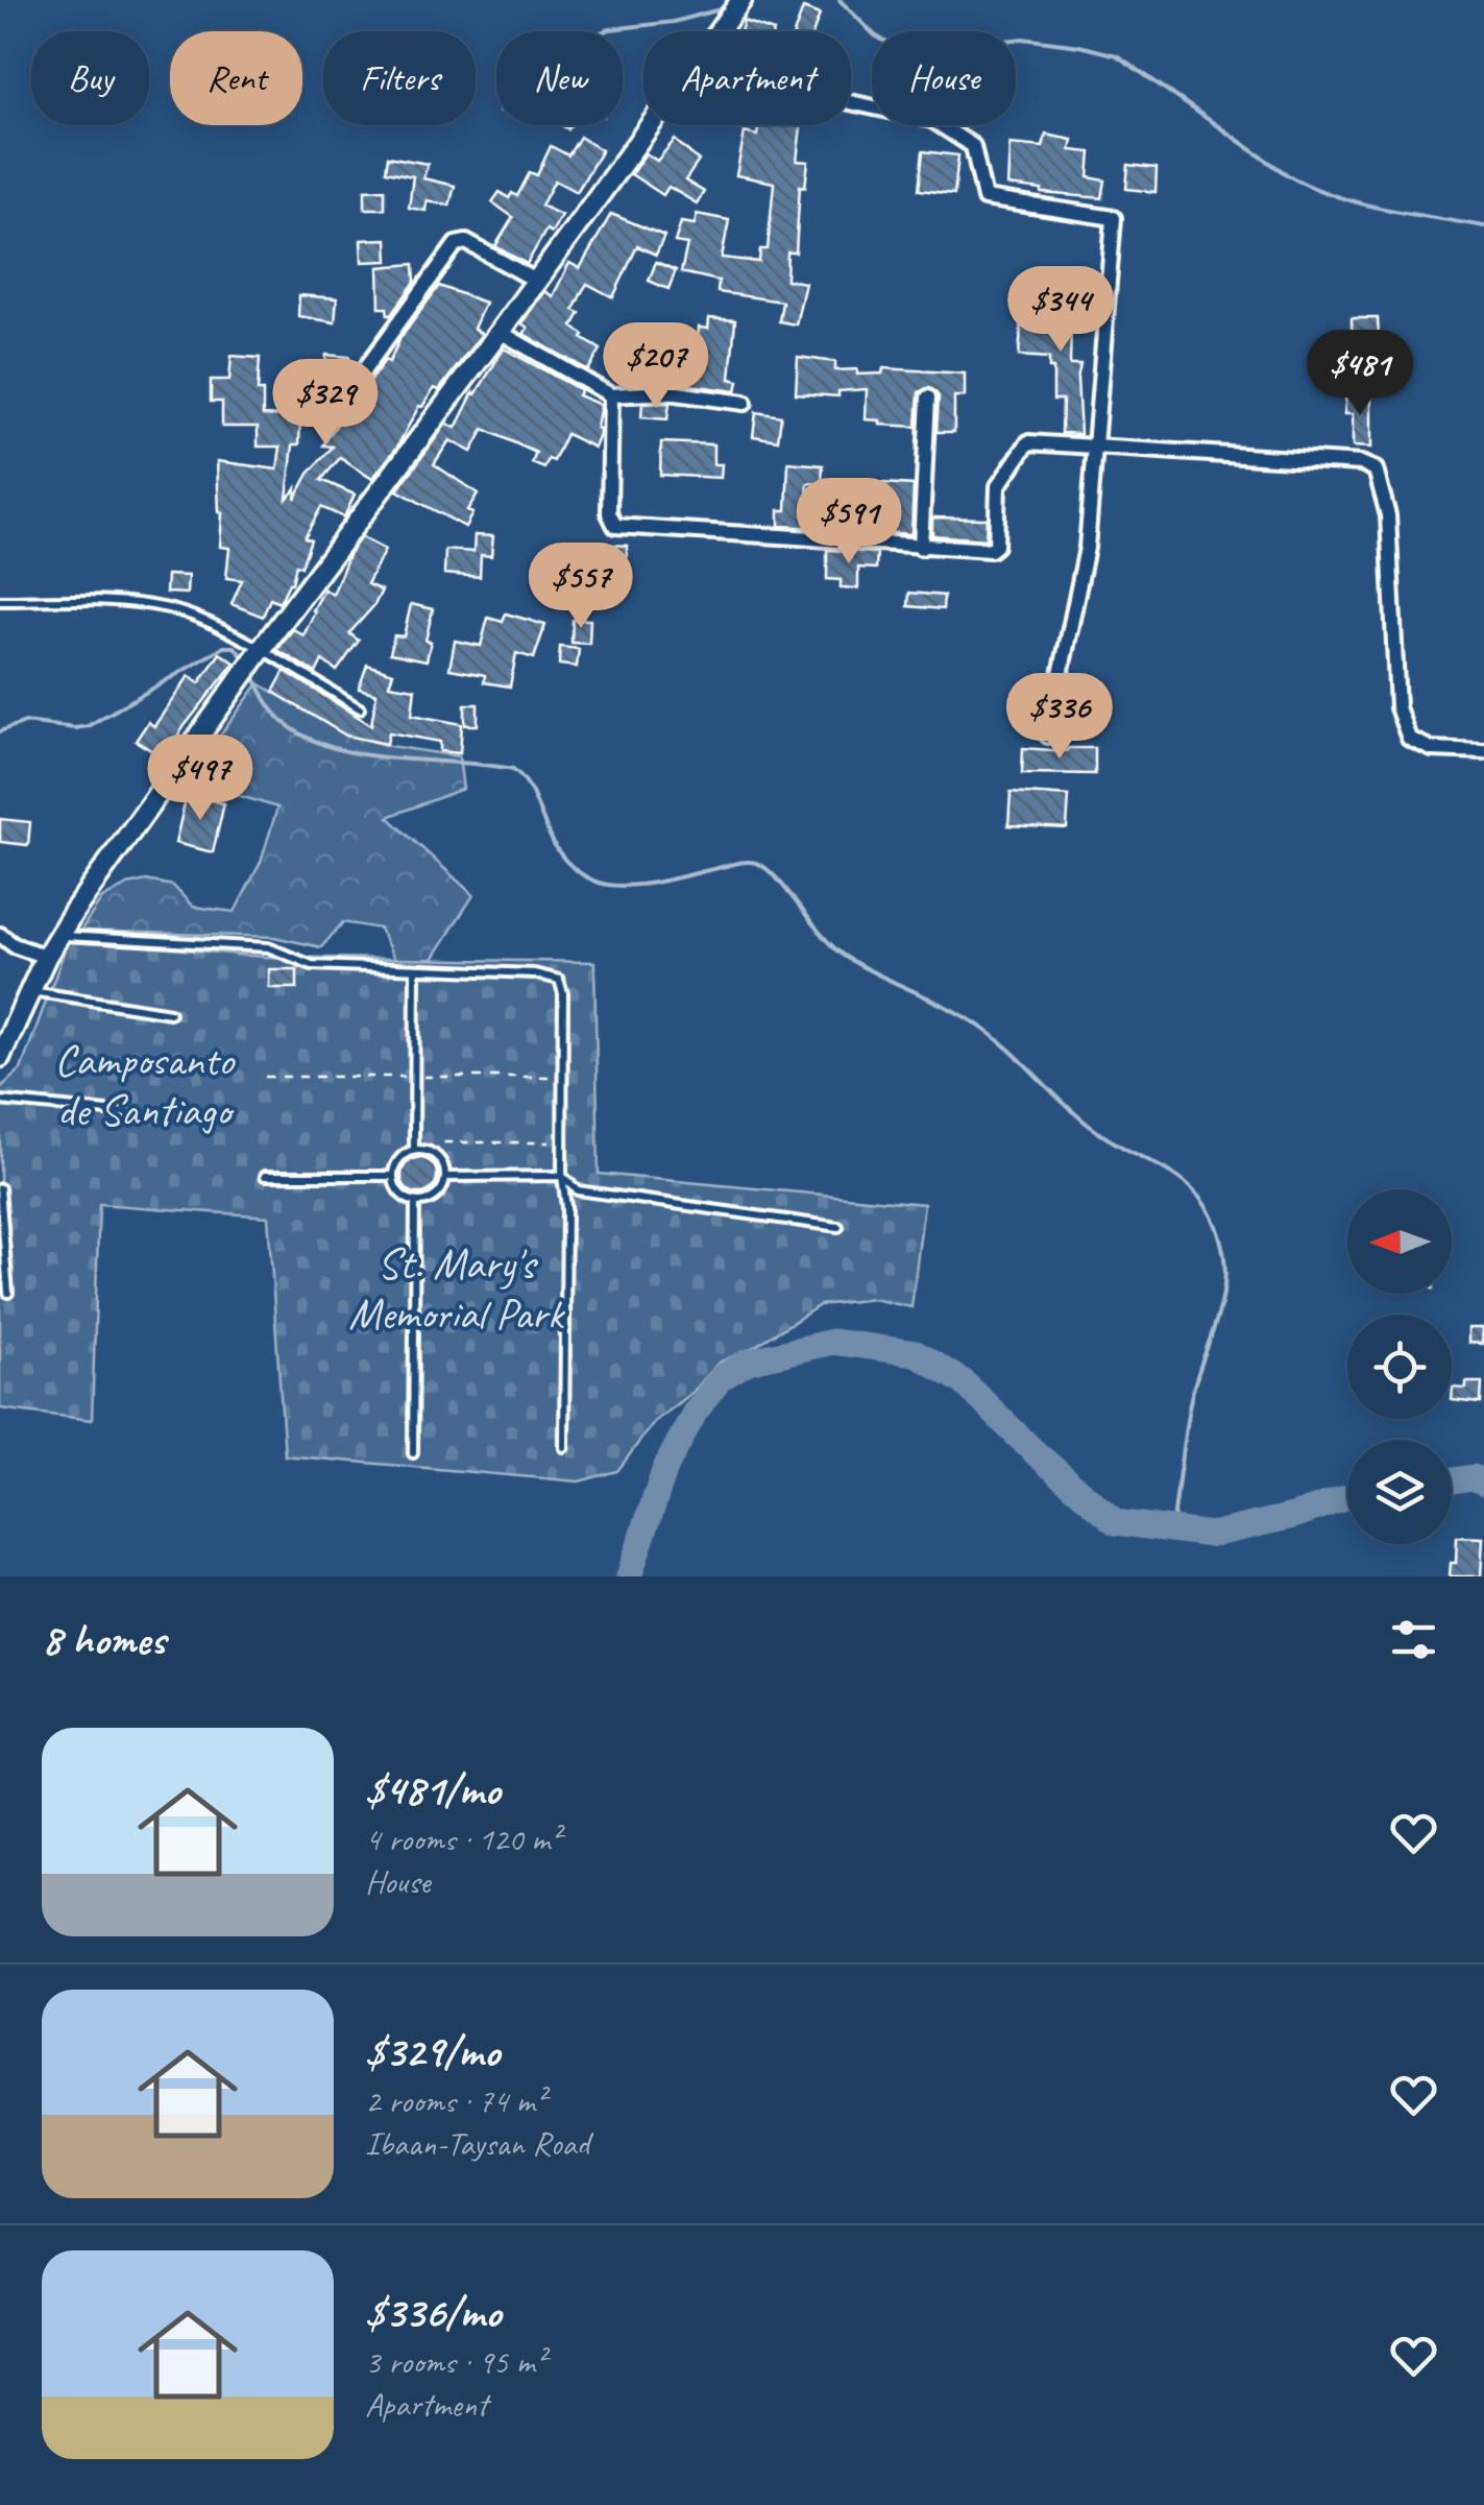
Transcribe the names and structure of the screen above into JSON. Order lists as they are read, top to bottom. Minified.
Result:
{"parks":["Camposanto de Santiago","St. Mary's Memorial Park"],"north":"left","page":{"chip":["Buy","Rent","Filters","New","Apartment","House"],"price":["$344","$207","$481","$329","$591","$557","$336","$497"],"heading":"8 homes","list":[{"name":"$481/mo","note":"4 rooms · 120 m² · House"},{"name":"$329/mo","note":"2 rooms · 74 m² · Ibaan-Taysan Road"},{"name":"$336/mo","note":"3 rooms · 95 m² · Apartment"}]}}
